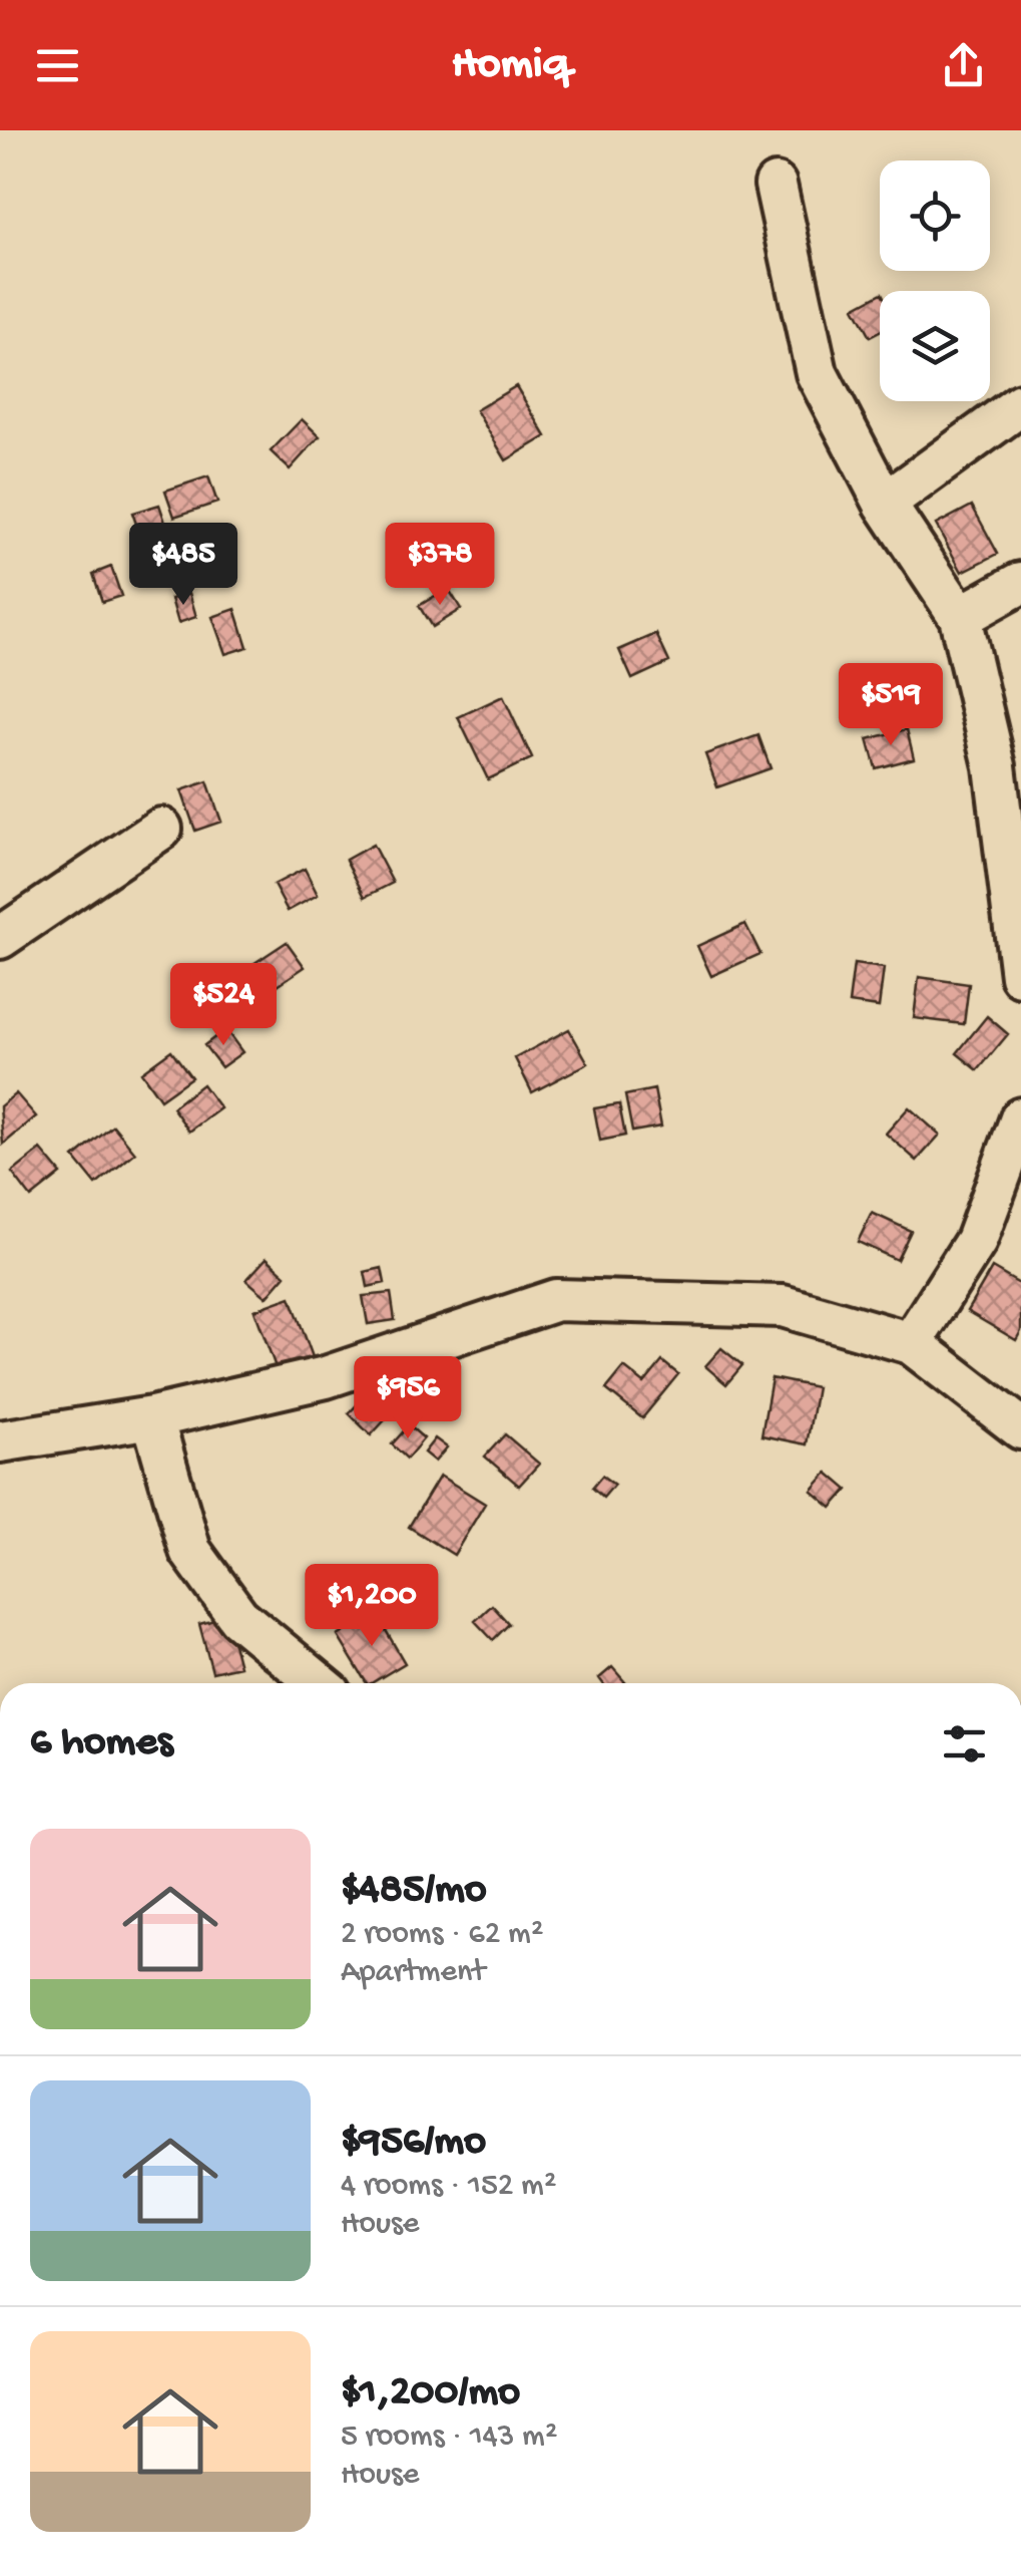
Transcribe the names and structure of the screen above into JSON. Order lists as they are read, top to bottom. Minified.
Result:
{"page":{"header":"Homiq","price":["$485","$378","$519","$524","$956","$1,200"],"heading":"6 homes","list":[{"name":"$485/mo","note":"2 rooms · 62 m² · Apartment"},{"name":"$956/mo","note":"4 rooms · 152 m² · House"},{"name":"$1,200/mo","note":"5 rooms · 143 m² · House"}]}}
